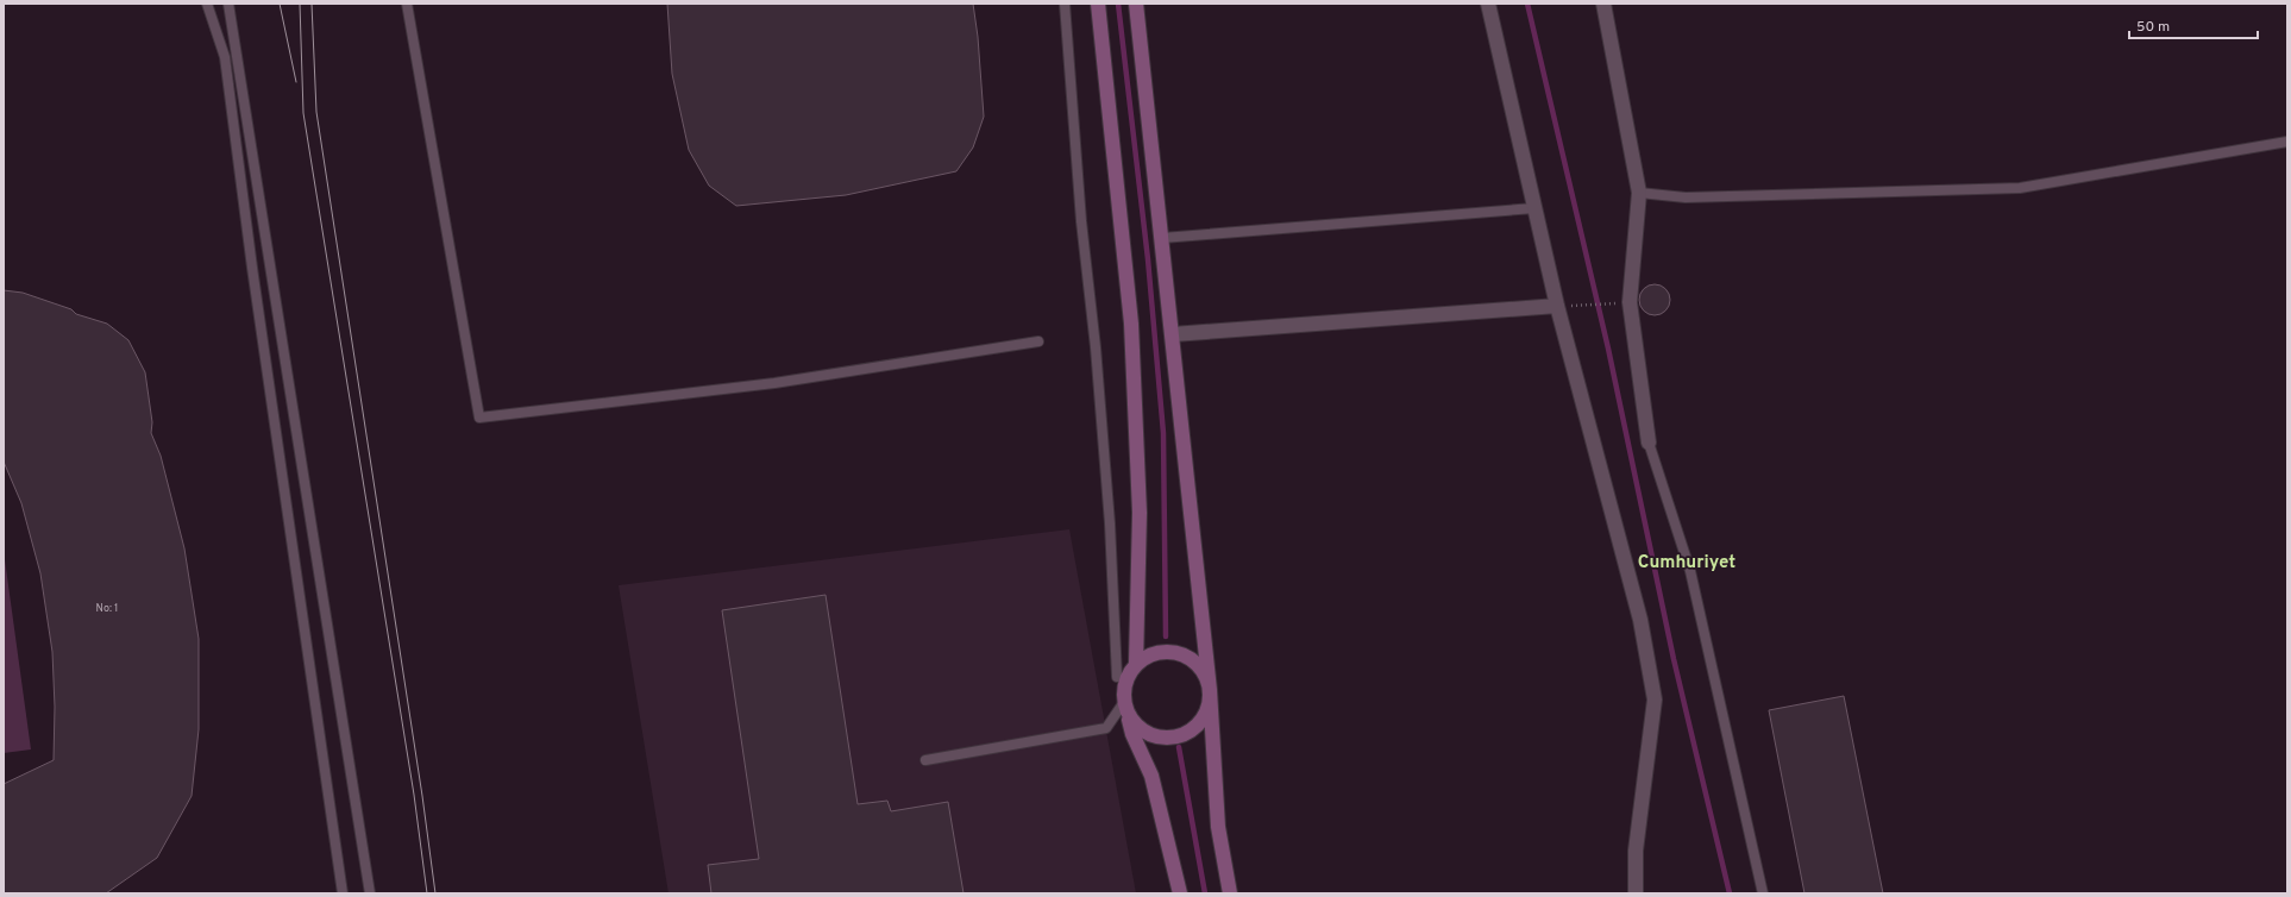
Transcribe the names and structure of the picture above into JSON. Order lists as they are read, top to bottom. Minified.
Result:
{"districts":["Cumhuriyet"],"house_numbers":["No: 1"],"scale_bar":"50 m"}
